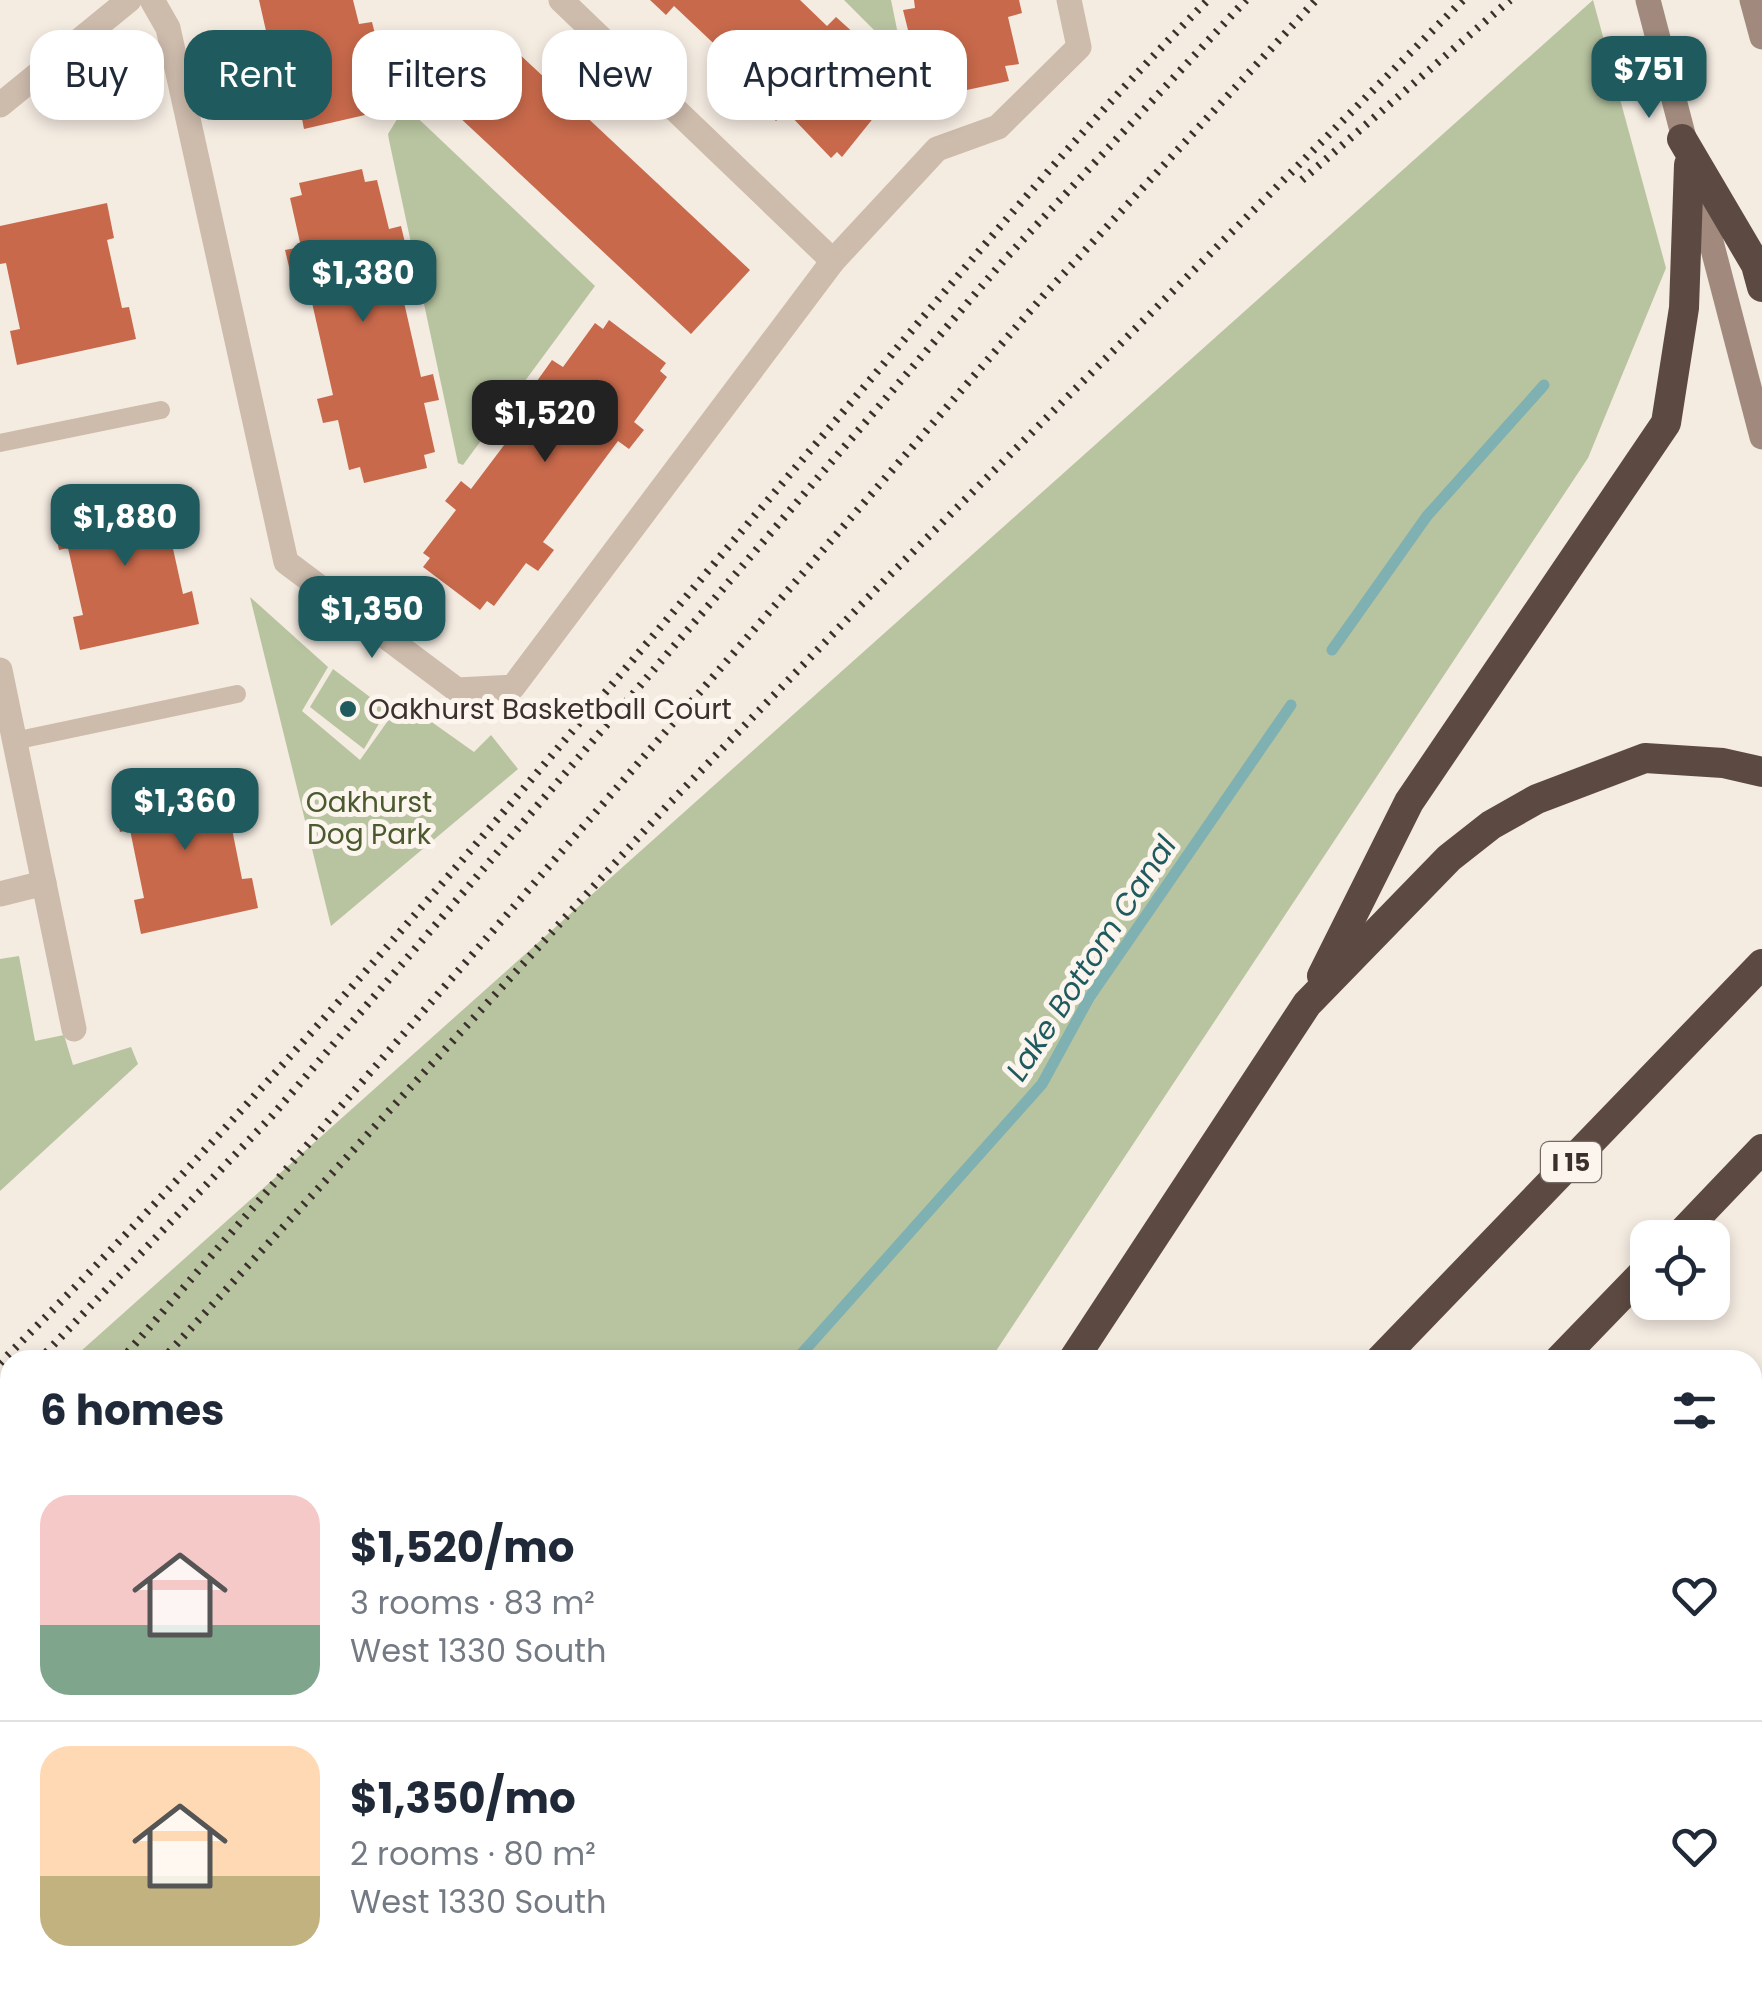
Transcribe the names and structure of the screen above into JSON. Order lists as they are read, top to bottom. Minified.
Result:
{"streets":{"highway":["I 15"]},"water":["Lake Bottom Canal"],"parks":["Oakhurst Dog Park"],"places":["Oakhurst Basketball Court"],"page":{"chip":["Buy","Rent","Filters","New","Apartment"],"price":["$751","$1,380","$1,520","$1,880","$1,350","$1,360"],"heading":"6 homes","list":[{"name":"$1,520/mo","note":"3 rooms · 83 m² · West 1330 South"},{"name":"$1,350/mo","note":"2 rooms · 80 m² · West 1330 South"}]}}
